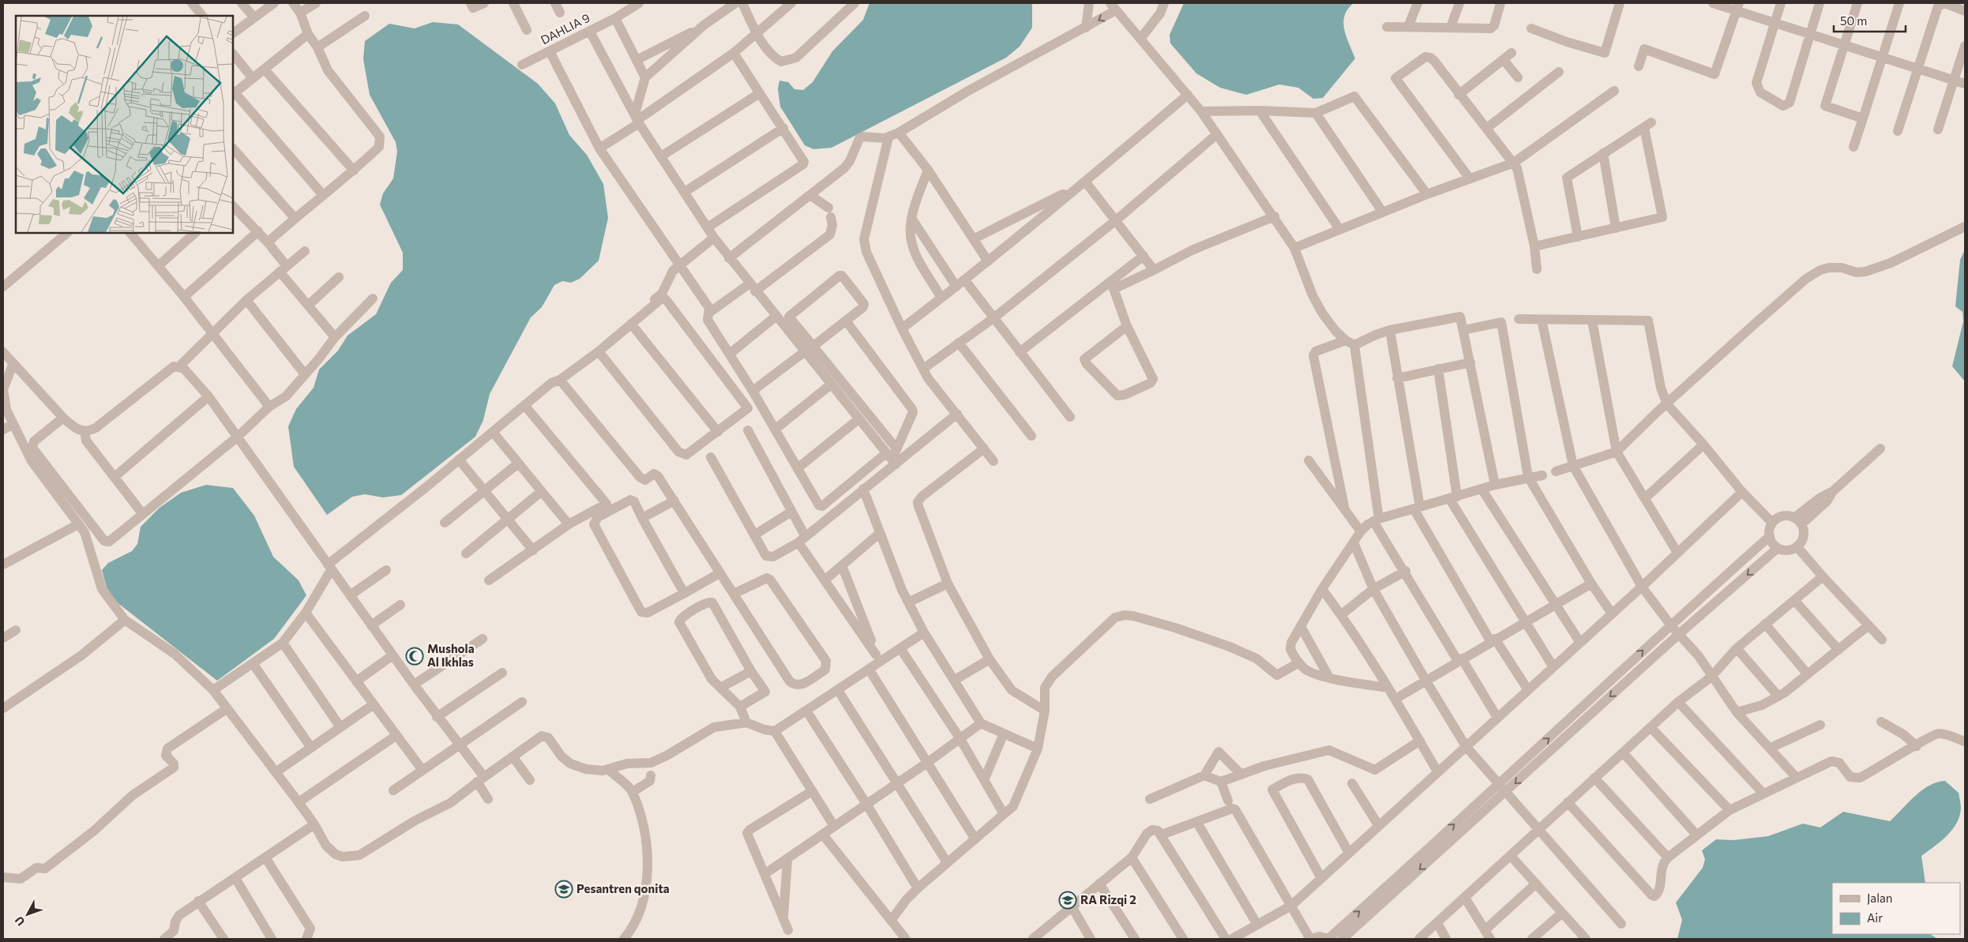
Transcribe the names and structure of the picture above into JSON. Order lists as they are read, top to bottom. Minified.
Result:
{"streets":{"street":["DAHLIA 9"]},"places":{"mosque":["Mushola Al Ikhlas"],"school or university":["Pesantren qonita","RA Rizqi 2"]},"legend":["Jalan","Air"],"scale_bar":"50 m","north":"bottom left"}
